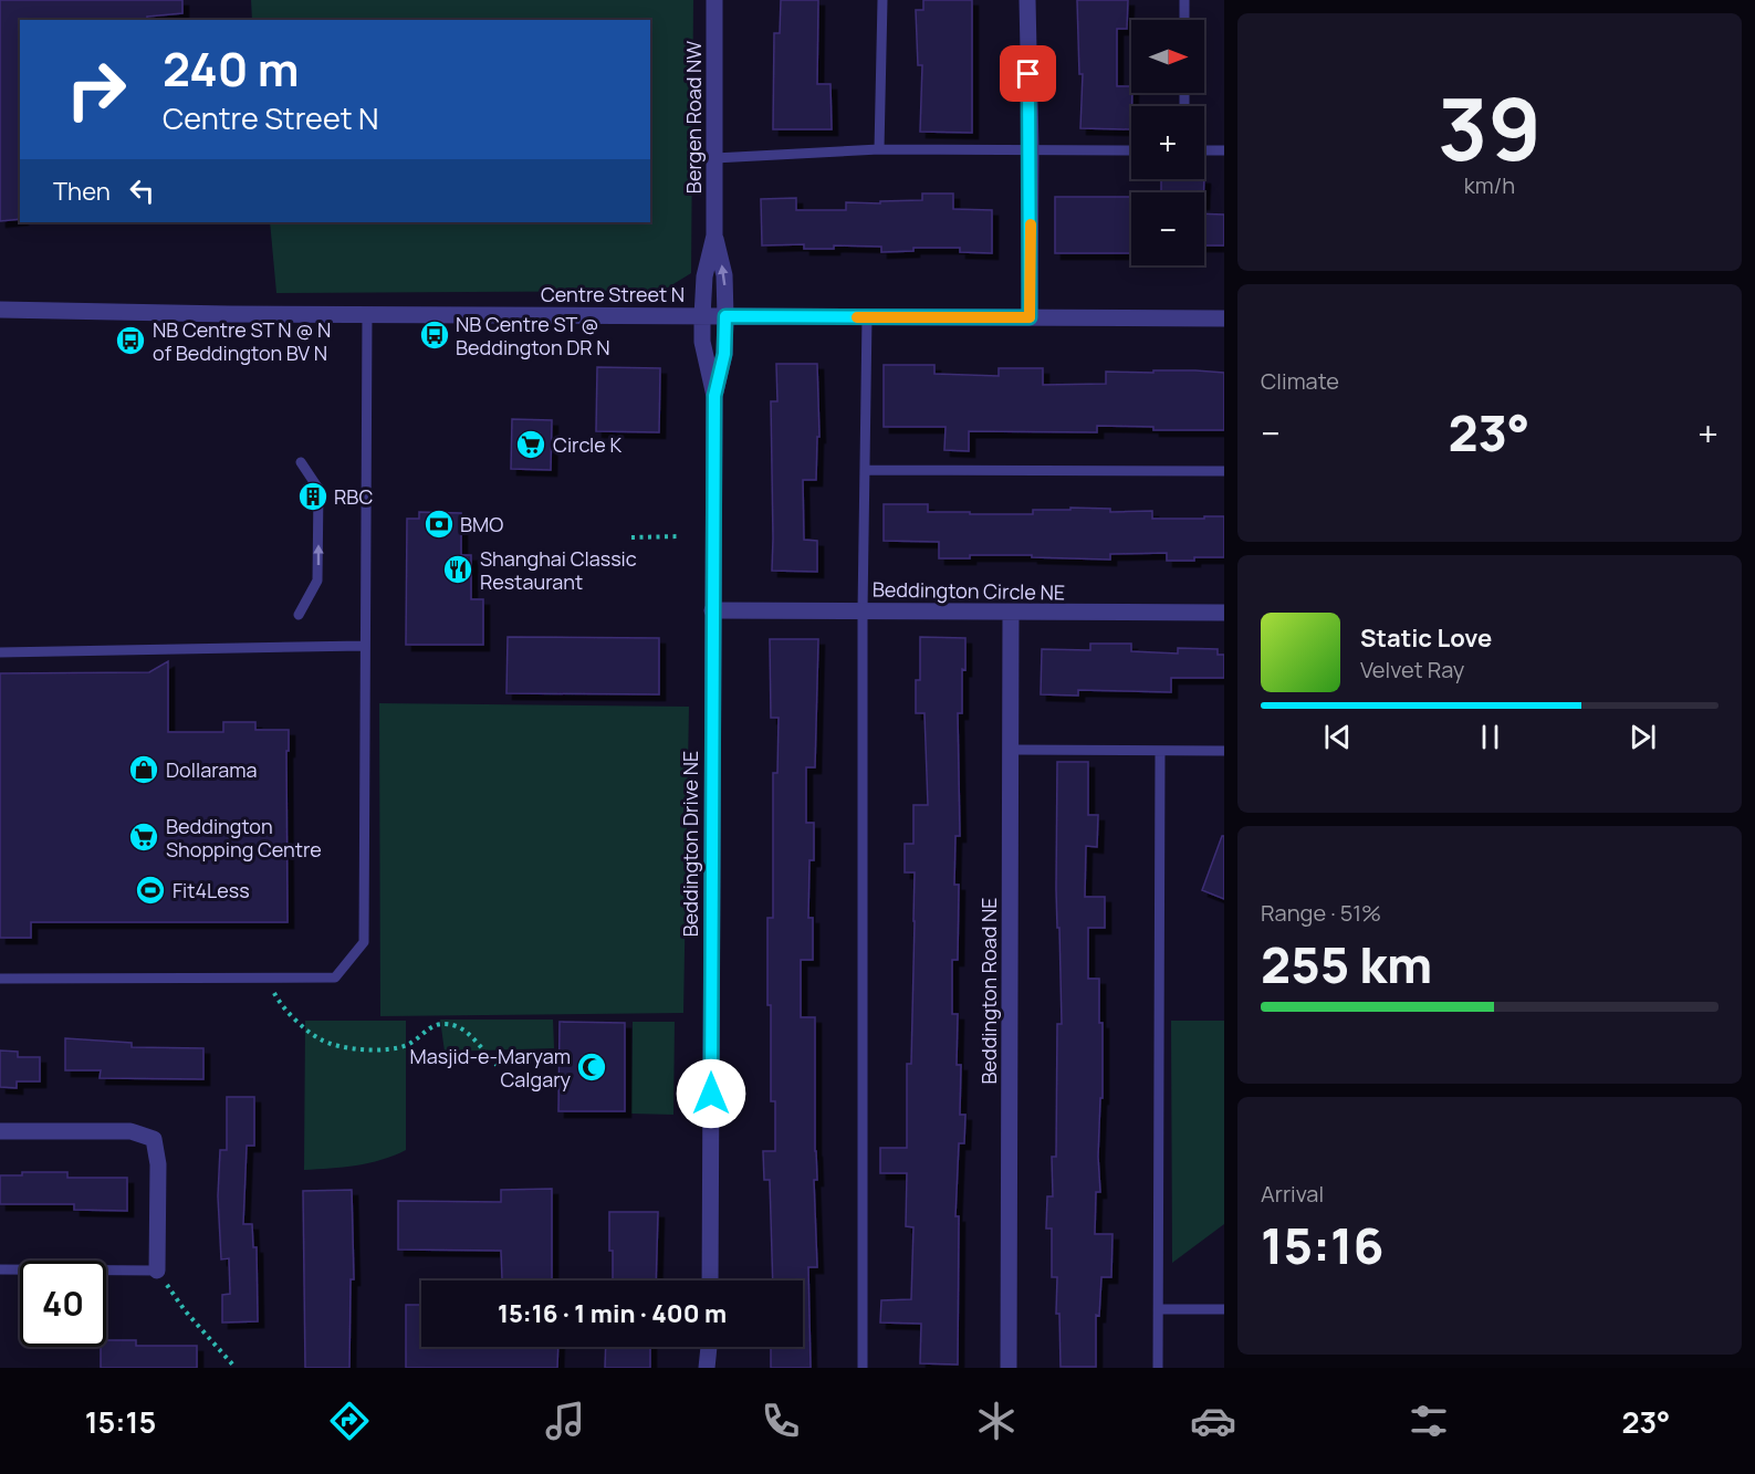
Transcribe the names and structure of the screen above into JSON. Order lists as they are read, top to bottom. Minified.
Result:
{"streets":{"street":["Bergen Road NW","Centre Street N","Beddington Circle NE","Beddington Drive NE","Beddington Road NE"]},"crossings":[["Bergen Road NW","Centre Street N"],["Bergen Road NW","Beddington Drive NE"],["Centre Street N","Beddington Drive NE"],["Beddington Circle NE","Beddington Drive NE"],["Beddington Circle NE","Beddington Road NE"]],"places":{"bus stop":["NB Centre ST @ Beddington DR N","NB Centre ST N @ N of Beddington BV N"],"supermarket":["Circle K","Beddington Shopping Centre"],"building":["RBC"],"bank":["BMO"],"restaurant":["Shanghai Classic Restaurant"],"shop":["Dollarama"],"sports":["Fit4Less"],"mosque":["Masjid-e-Maryam Calgary"]},"north":"right","page":{"tile":[["39","km/h"],"Climate",["Range · 51%","255 km"],["Arrival","15:16"]],"map_buttons":["+","−"],"turn":["240 m","Centre Street N"],"then":"Then","heat":["−","23°","+"],"song":["Static Love","Velvet Ray"],"limit":"40","trip":"15:16 · 1 min · 400 m","tabs":["15:15","23°"]}}
